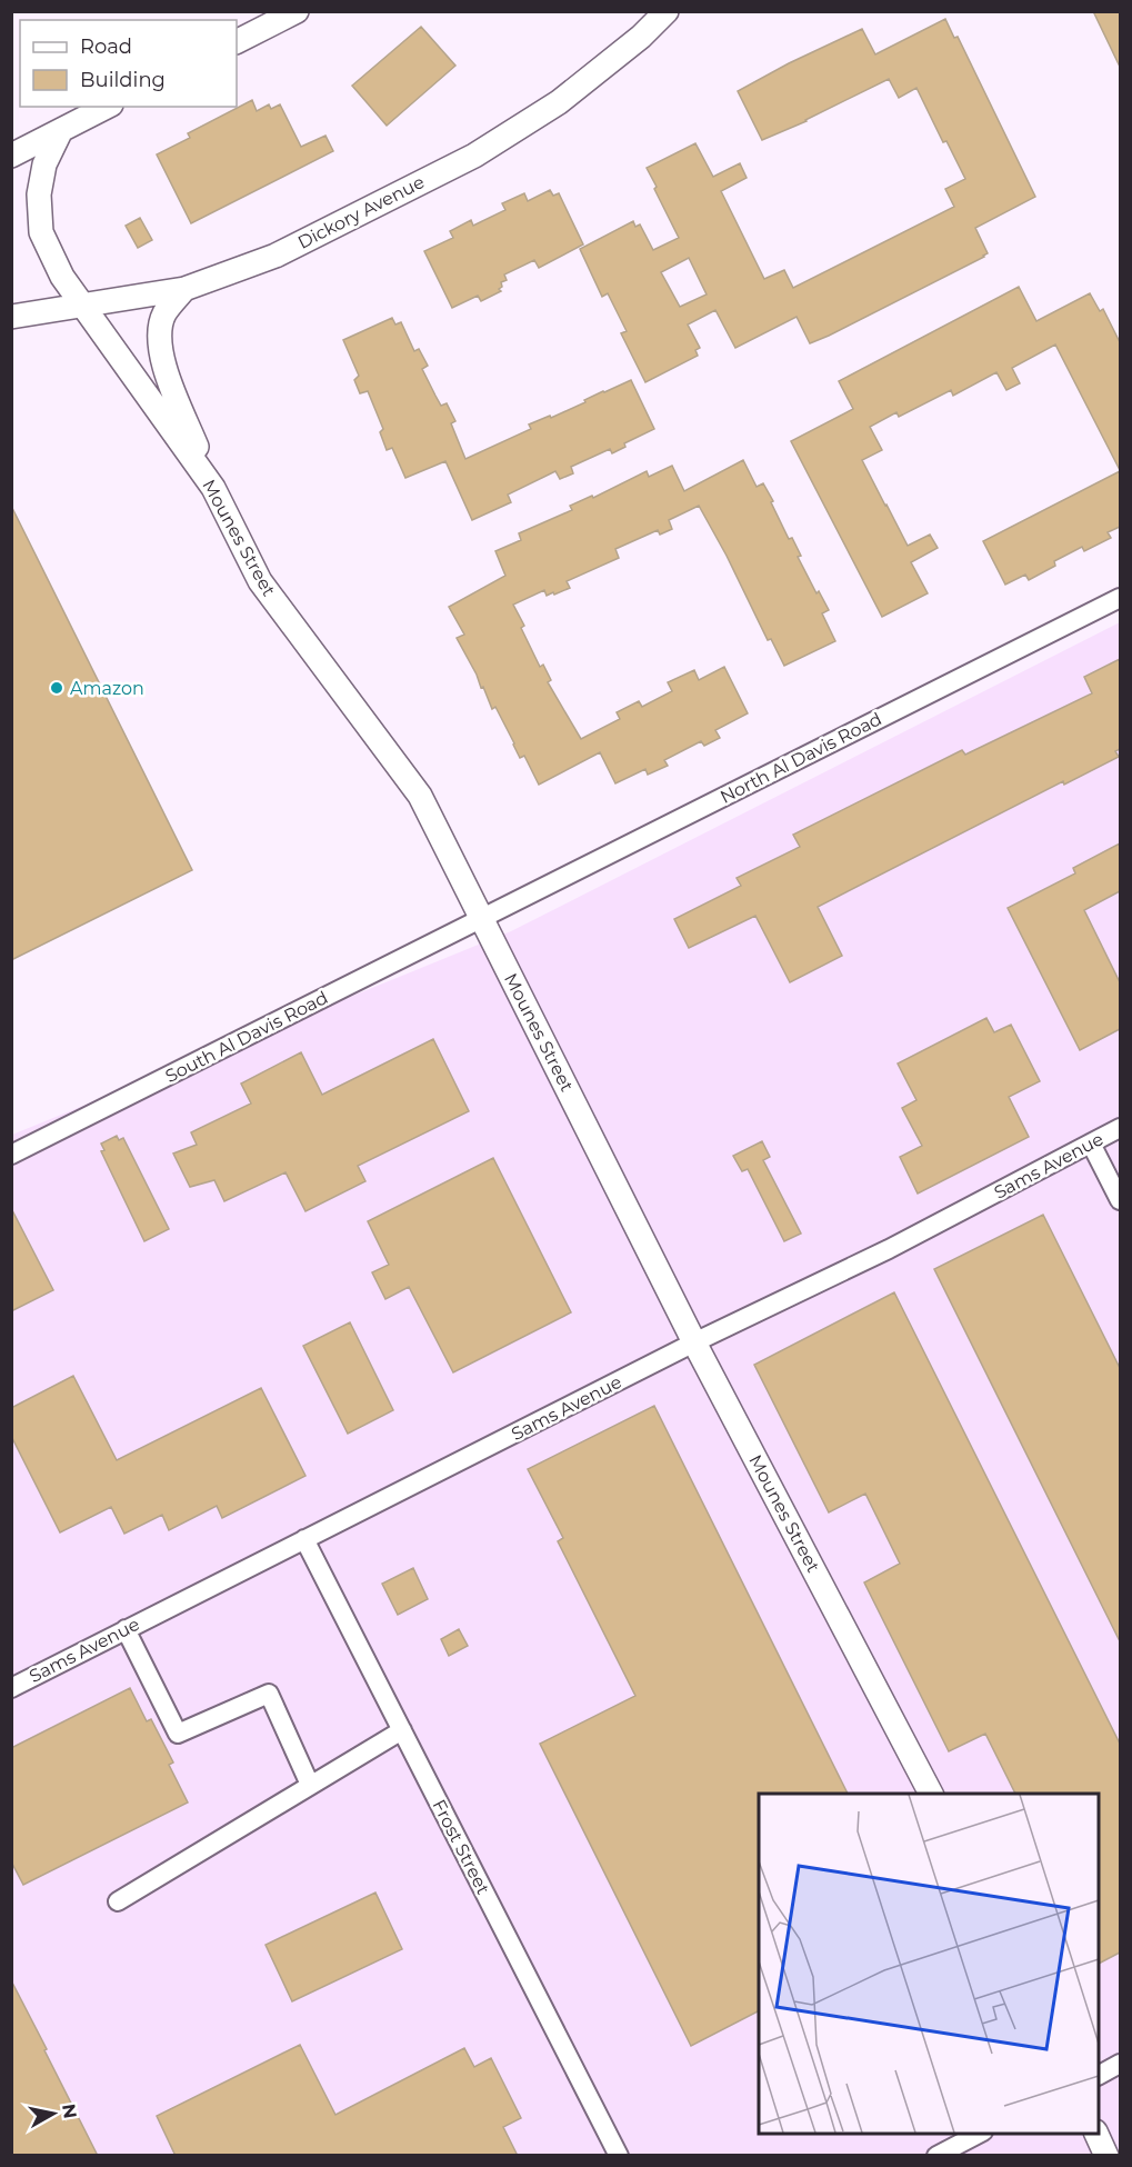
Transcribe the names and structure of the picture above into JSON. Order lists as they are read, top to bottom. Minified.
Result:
{"streets":{"main road":["Dickory Avenue","Mounes Street"],"street":["North Al Davis Road","South Al Davis Road","Sams Avenue","Frost Street"]},"crossings":[["Dickory Avenue","Mounes Street"],["Mounes Street","North Al Davis Road"],["Mounes Street","South Al Davis Road"],["Mounes Street","Sams Avenue"],["North Al Davis Road","South Al Davis Road"],["Sams Avenue","Frost Street"]],"places":["Amazon"],"legend":["Road","Building"],"north":"right"}
